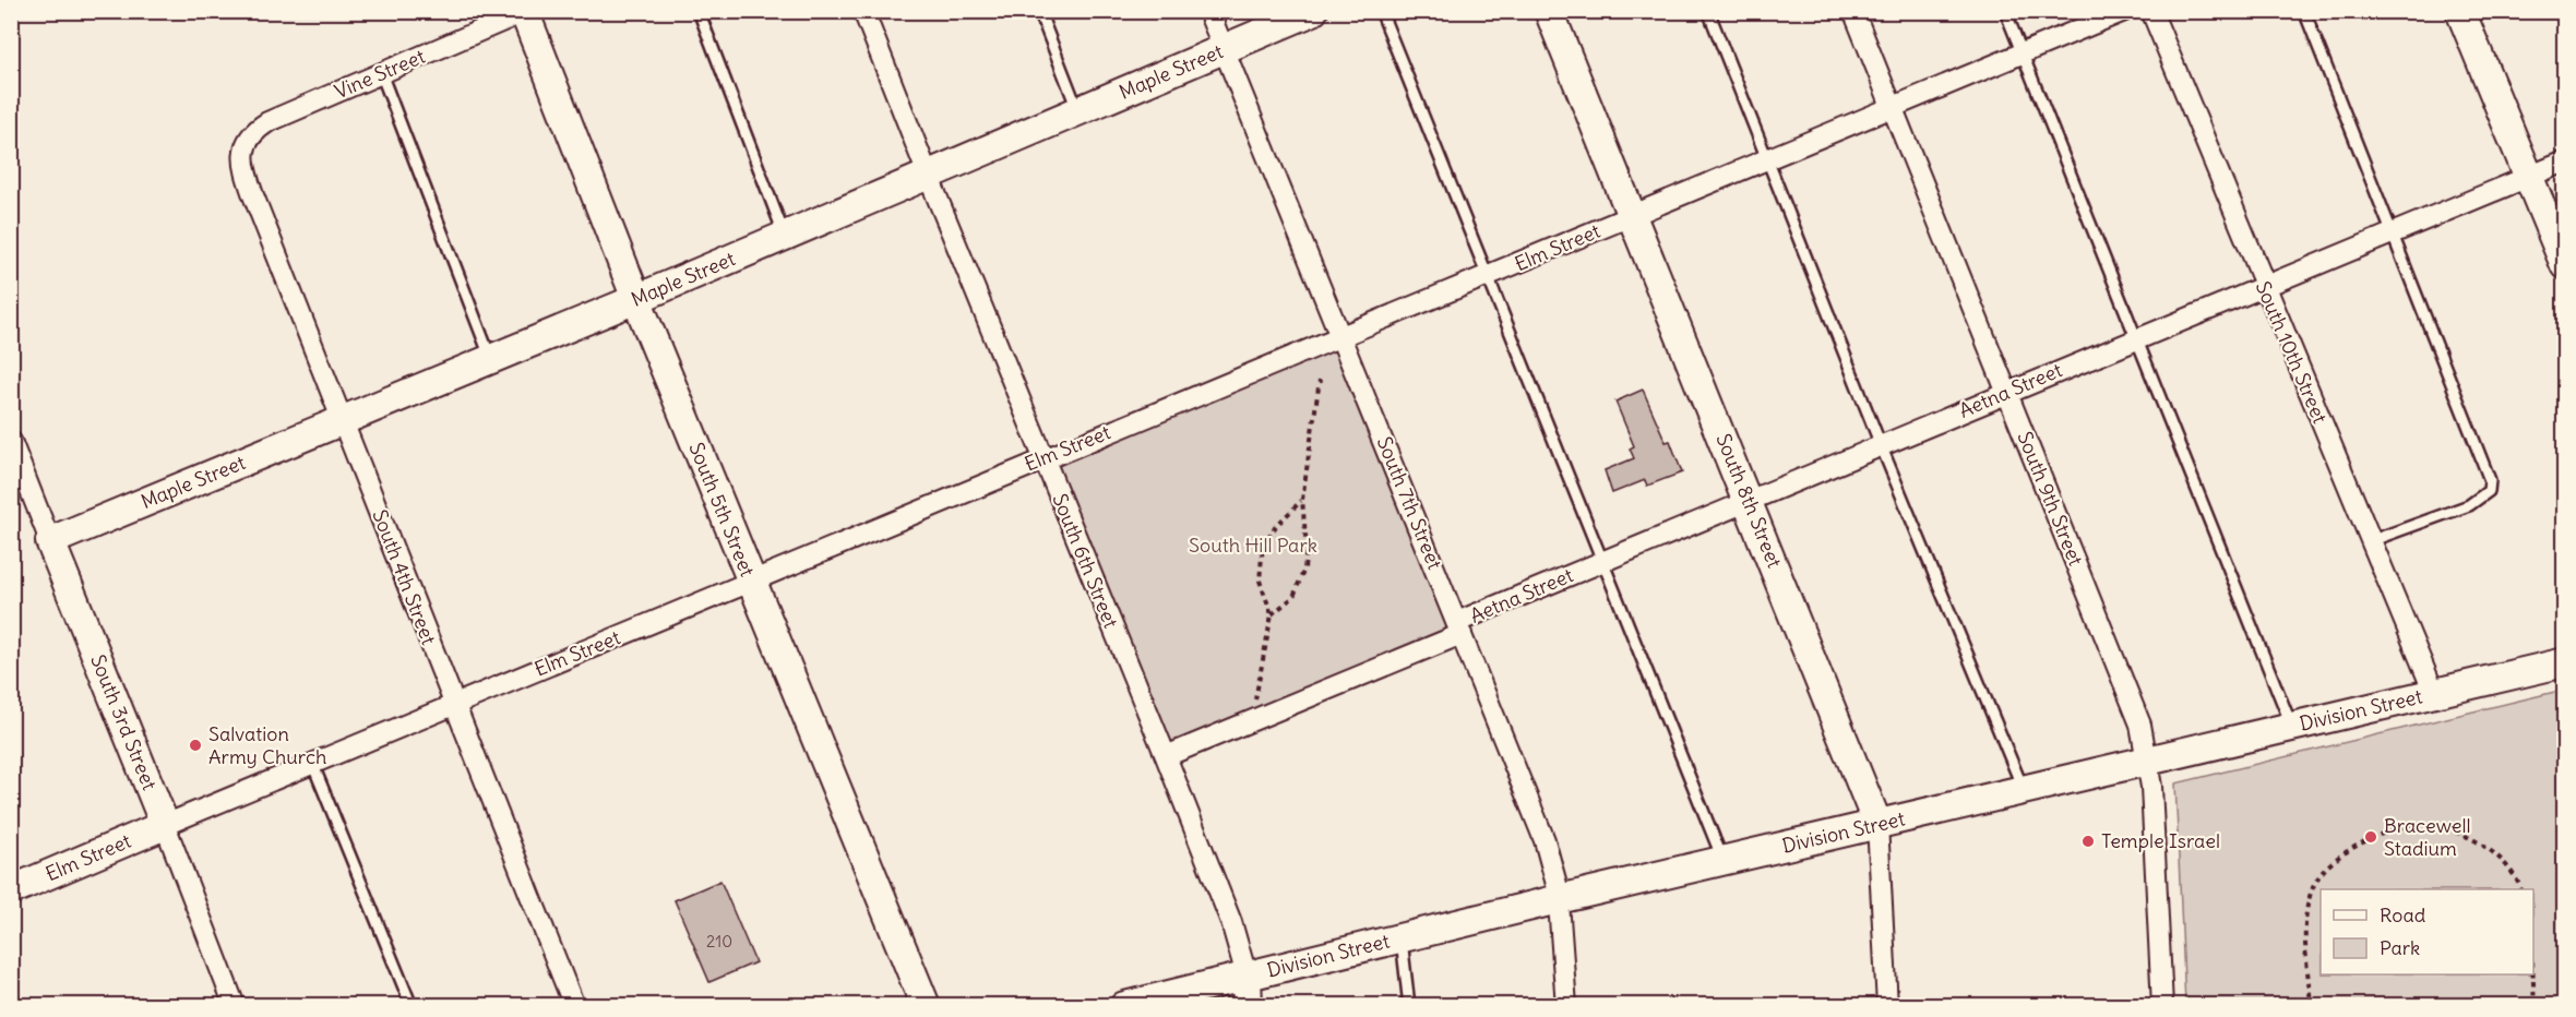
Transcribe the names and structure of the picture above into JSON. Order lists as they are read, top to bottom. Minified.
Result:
{"streets":{"street":["Maple Street","Vine Street","Elm Street","South 10th Street","Aetna Street","South 9th Street","South 8th Street","South 7th Street","South 5th Street","South 6th Street","South 4th Street","Division Street","South 3rd Street"]},"crossings":[["Maple Street","South 7th Street"],["Maple Street","South 5th Street"],["Maple Street","South 6th Street"],["Maple Street","South 4th Street"],["Maple Street","South 3rd Street"],["Vine Street","South 5th Street"],["Vine Street","South 4th Street"],["Elm Street","South 9th Street"],["Elm Street","South 8th Street"],["Elm Street","South 7th Street"],["Elm Street","South 5th Street"],["Elm Street","South 6th Street"],["Elm Street","South 4th Street"],["Elm Street","South 3rd Street"],["South 10th Street","Aetna Street"],["South 10th Street","Division Street"],["Aetna Street","South 9th Street"],["Aetna Street","South 8th Street"],["Aetna Street","South 7th Street"],["Aetna Street","South 6th Street"],["South 9th Street","Division Street"],["South 8th Street","Division Street"],["South 7th Street","Division Street"],["South 6th Street","Division Street"]],"parks":["South Hill Park"],"places":["Salvation Army Church","Bracewell Stadium","Temple Israel"],"house_numbers":["210"],"legend":["Road","Park"]}
